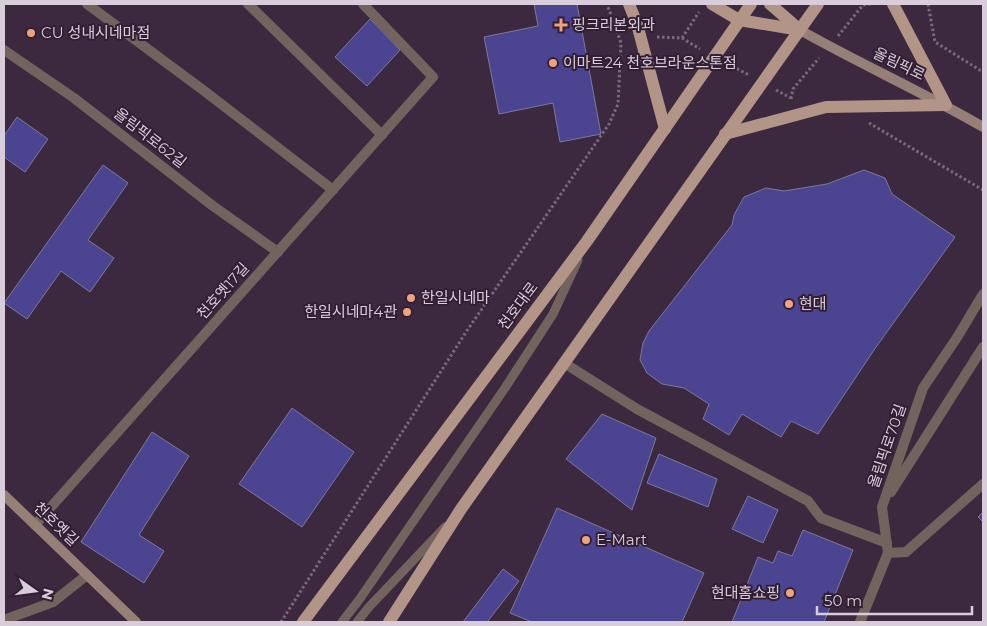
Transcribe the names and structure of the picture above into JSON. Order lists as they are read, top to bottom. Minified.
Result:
{"streets":{"main road":["올림픽로","천호대로","천호옛길"],"street":["올림픽로62길","천호옛17길","올림픽로70길"]},"crossings":[["올림픽로","천호대로"],["올림픽로62길","천호옛17길"],["천호옛17길","천호옛길"]],"places":{"health":["핑크리본외과"],"other":["CU 성내시네마점","이마트24 천호브라운스톤점","한일시네마","현대","한일시네마4관","E-Mart","현대홈쇼핑"]},"scale_bar":"50 m","north":"right"}
